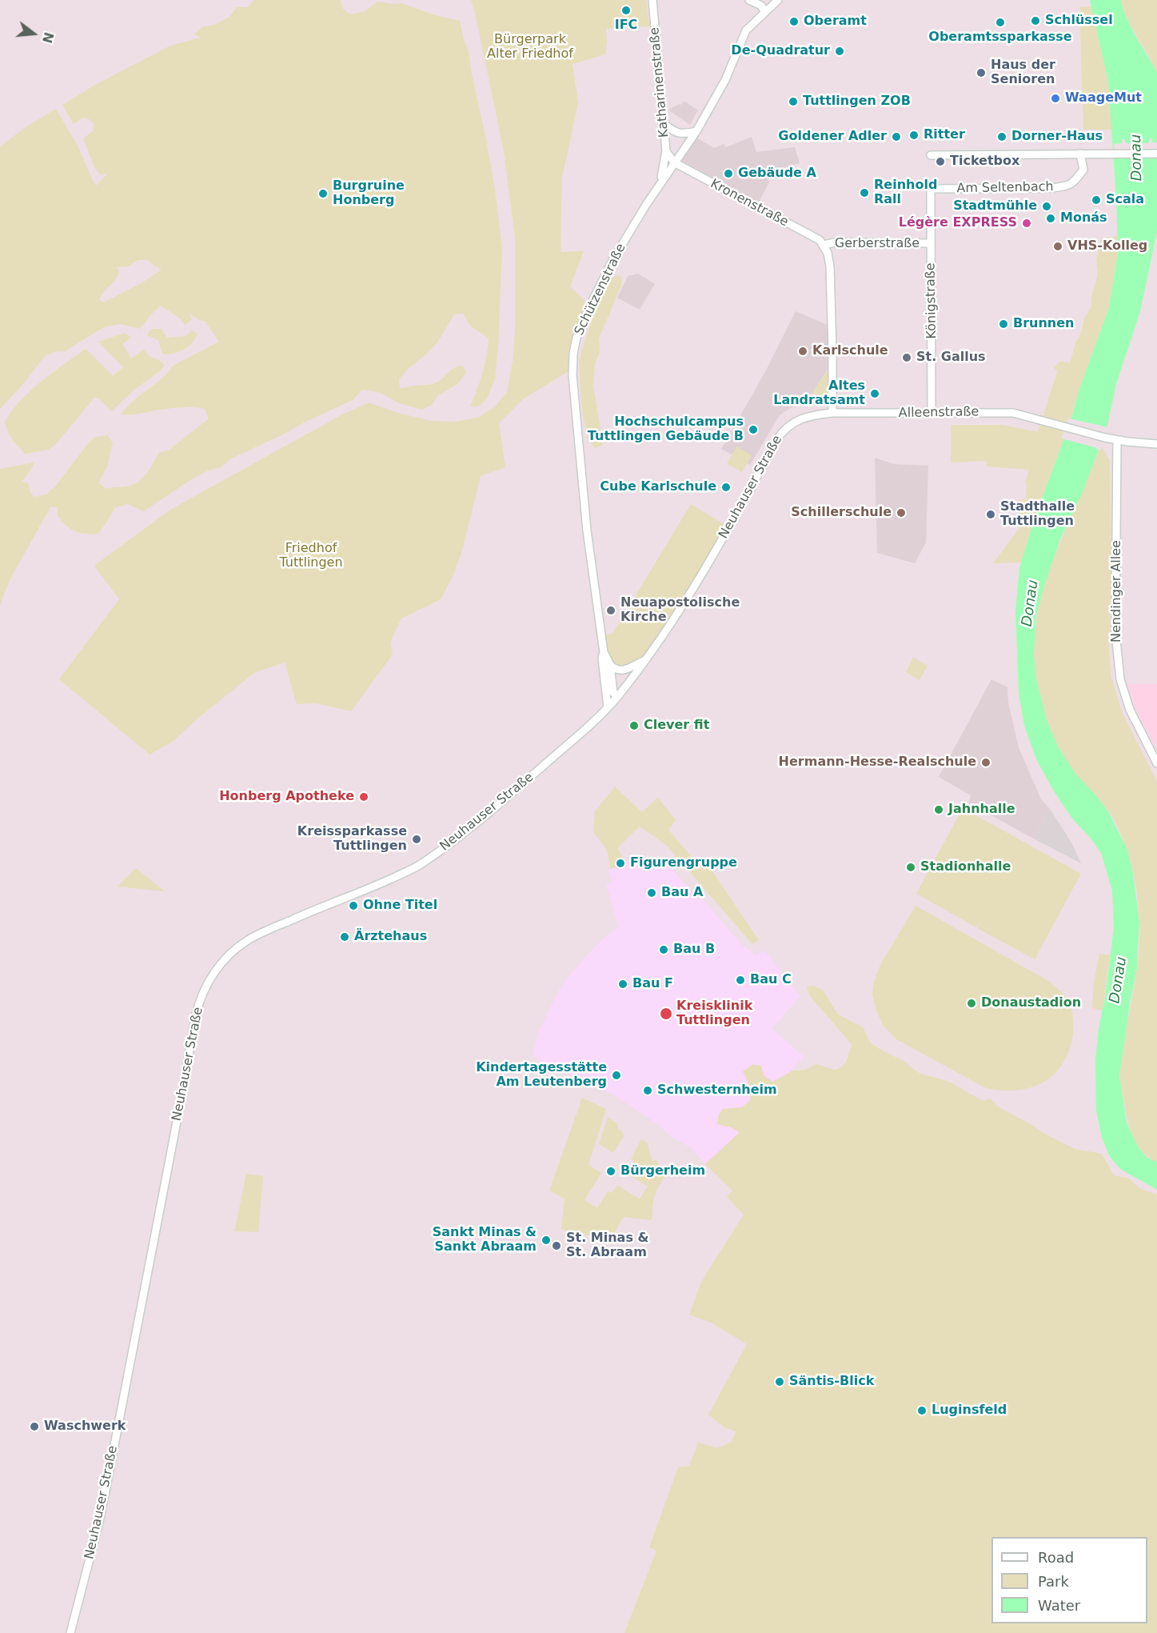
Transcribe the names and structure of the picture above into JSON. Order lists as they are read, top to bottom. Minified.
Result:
{"streets":{"street":["Katharinenstraße","Am Seltenbach","Kronenstraße","Gerberstraße","Schützenstraße","Königstraße","Alleenstraße","Neuhauser Straße","Nendinger Allee"]},"crossings":[["Katharinenstraße","Kronenstraße"],["Katharinenstraße","Schützenstraße"],["Am Seltenbach","Königstraße"],["Kronenstraße","Gerberstraße"],["Kronenstraße","Schützenstraße"],["Gerberstraße","Königstraße"],["Schützenstraße","Neuhauser Straße"],["Königstraße","Alleenstraße"],["Alleenstraße","Neuhauser Straße"],["Alleenstraße","Nendinger Allee"]],"water":["Donau"],"parks":["Bürgerpark Alter Friedhof","Friedhof Tuttlingen"],"places":["IFC","Schlüssel","Oberamt","Oberamtssparkasse","De-Quadratur","Haus der Senioren","WaageMut","Tuttlingen ZOB","Ritter","Goldener Adler","Dorner-Haus","Ticketbox","Gebäude A","Reinhold Rall","Burgruine Honberg","Scala","Stadtmühle","Monás","Légère EXPRESS","VHS-Kolleg","Brunnen","Karlschule","St. Gallus","Altes Landratsamt","Hochschulcampus Tuttlingen Gebäude B","Cube Karlschule","Schillerschule","Stadthalle Tuttlingen","Neuapostolische Kirche","Clever fit","Hermann-Hesse-Realschule","Honberg Apotheke","Jahnhalle","Kreissparkasse Tuttlingen","Figurengruppe","Stadionhalle","Bau A","Ohne Titel","Ärztehaus","Bau B","Bau C","Bau F","Donaustadion","Kreisklinik Tuttlingen","Kindertagesstätte Am Leutenberg","Schwesternheim","Bürgerheim","Sankt Minas & Sankt Abraam","St. Minas & St. Abraam","Säntis-Blick","Luginsfeld","Waschwerk"],"legend":["Road","Park","Water"],"north":"right"}
